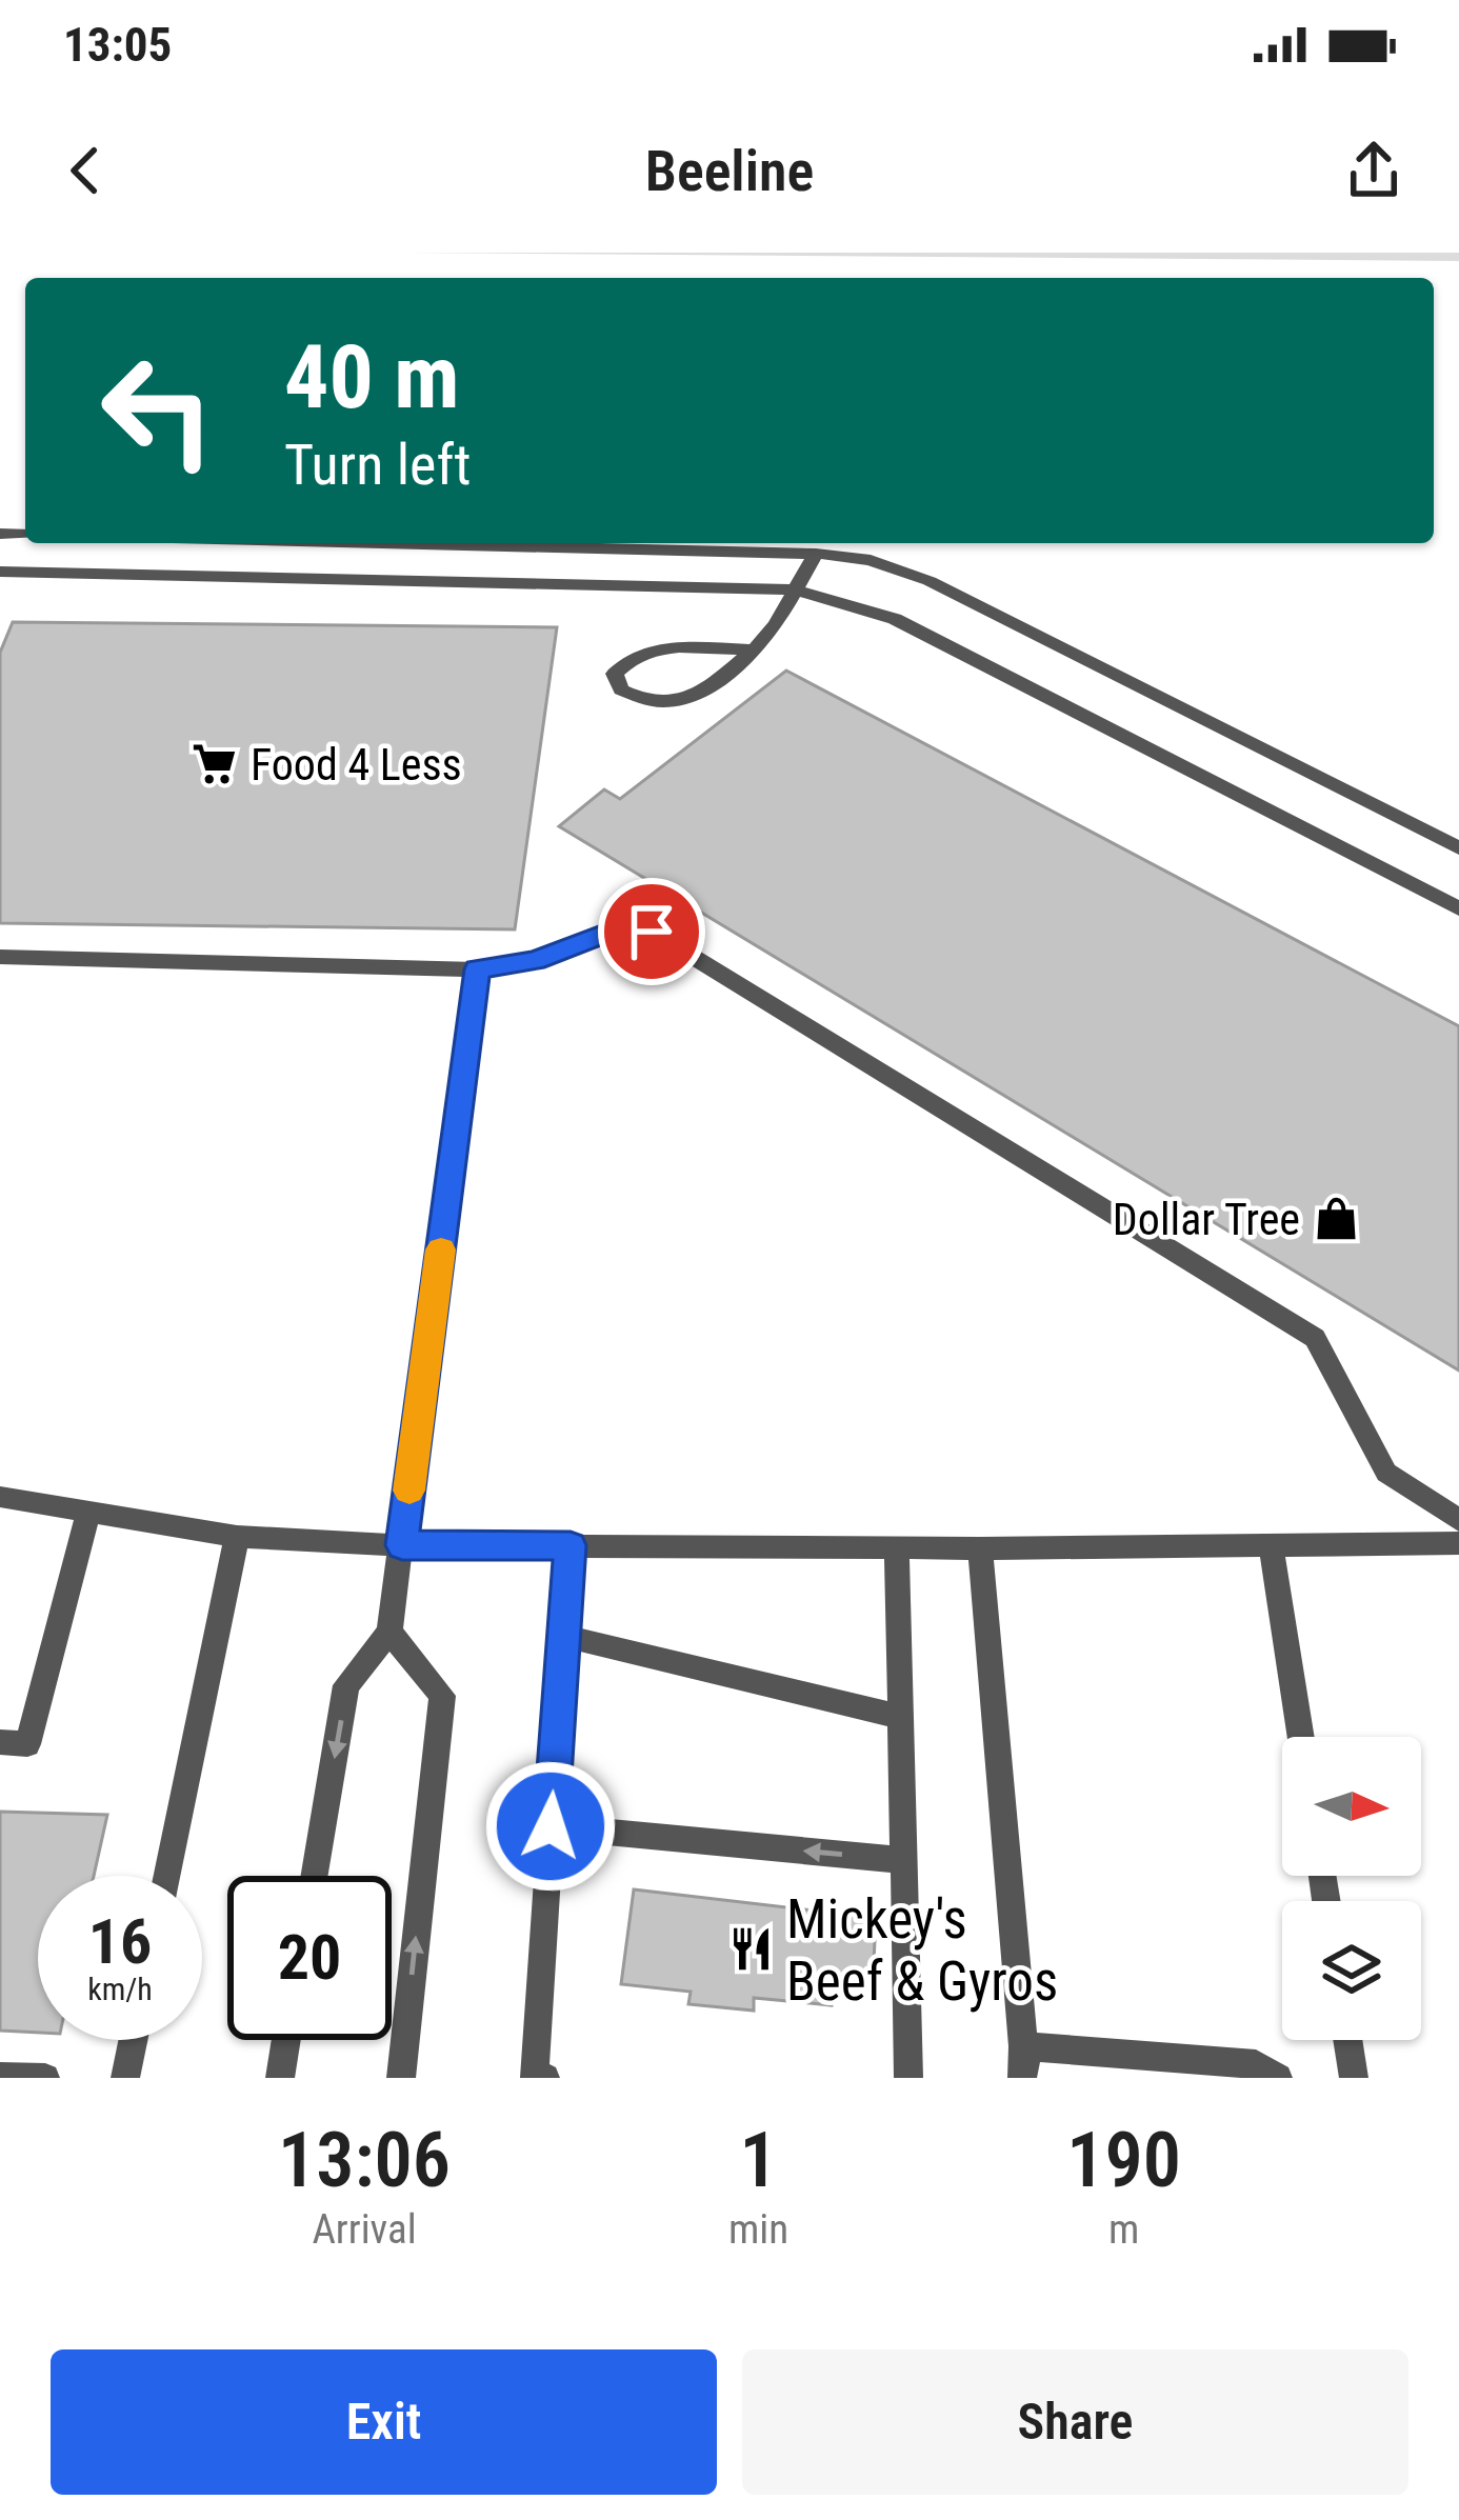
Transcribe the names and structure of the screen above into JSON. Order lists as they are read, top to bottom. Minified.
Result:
{"places":{"supermarket":["Food 4 Less"],"shop":["Dollar Tree"],"restaurant":["Mickey's Beef & Gyros"]},"north":"right","page":{"status":"13:05","header":"Beeline","turn":["40 m","Turn left"],"speed":"16 km/h","limit":"20","eta":["13:06","Arrival","1","min","190","m"],"buttons":["Exit","Share"]}}
